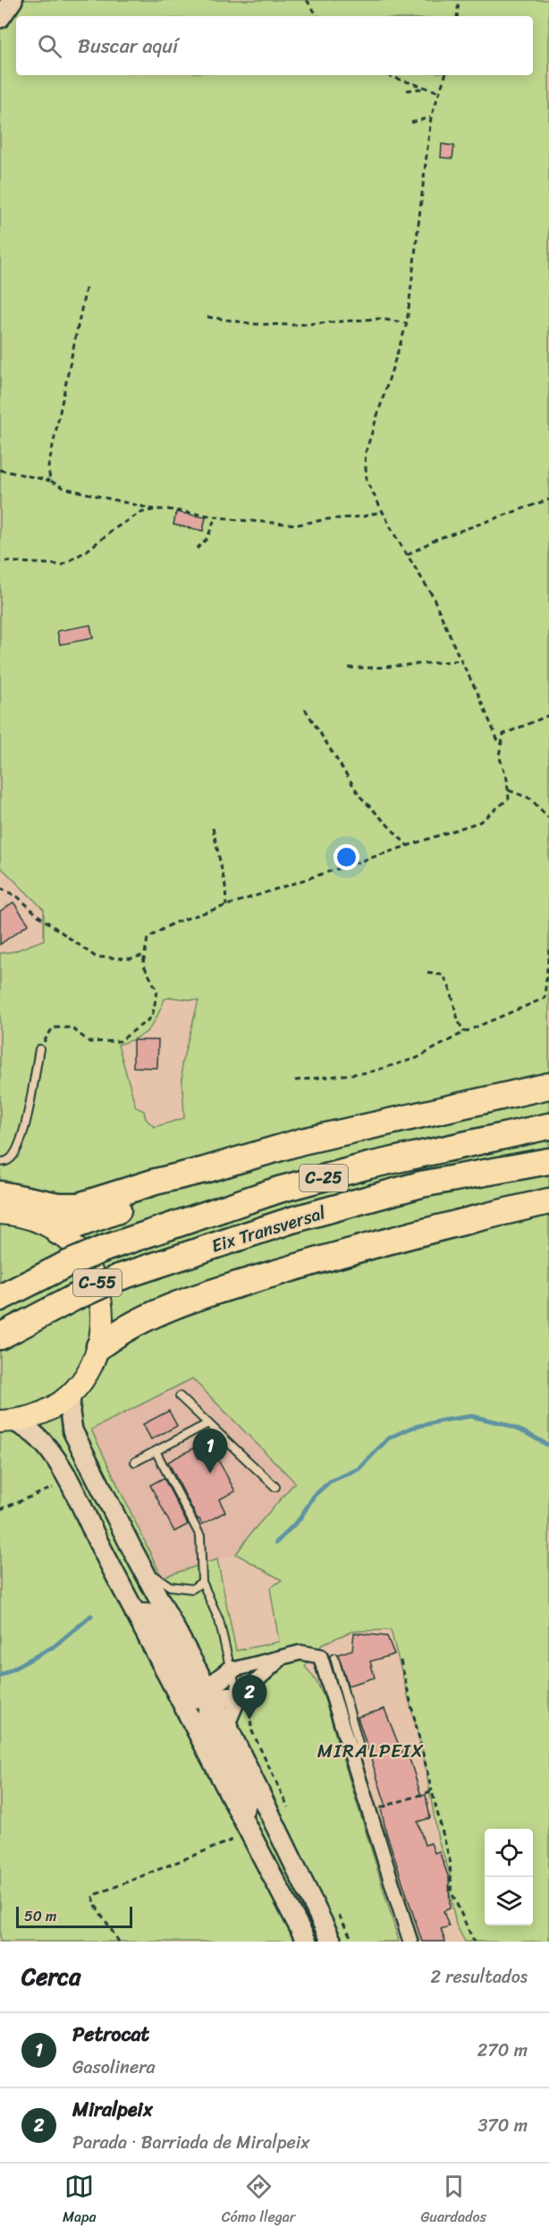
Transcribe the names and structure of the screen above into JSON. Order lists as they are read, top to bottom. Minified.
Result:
{"streets":{"highway":["C-25","Eix Transversal"],"main road":["C-55"]},"districts":["MIRALPEIX"],"scale_bar":"50 m","page":{"search":"Buscar aquí","pins":["1","2"],"scale":"50 m","heading":["Cerca","2 resultados"],"list":[{"mark":"1","name":"Petrocat","note":"Gasolinera","value":"270 m"},{"mark":"2","name":"Miralpeix","note":"Parada · Barriada de Miralpeix","value":"370 m"}],"nav":["Mapa","Cómo llegar","Guardados"]}}
